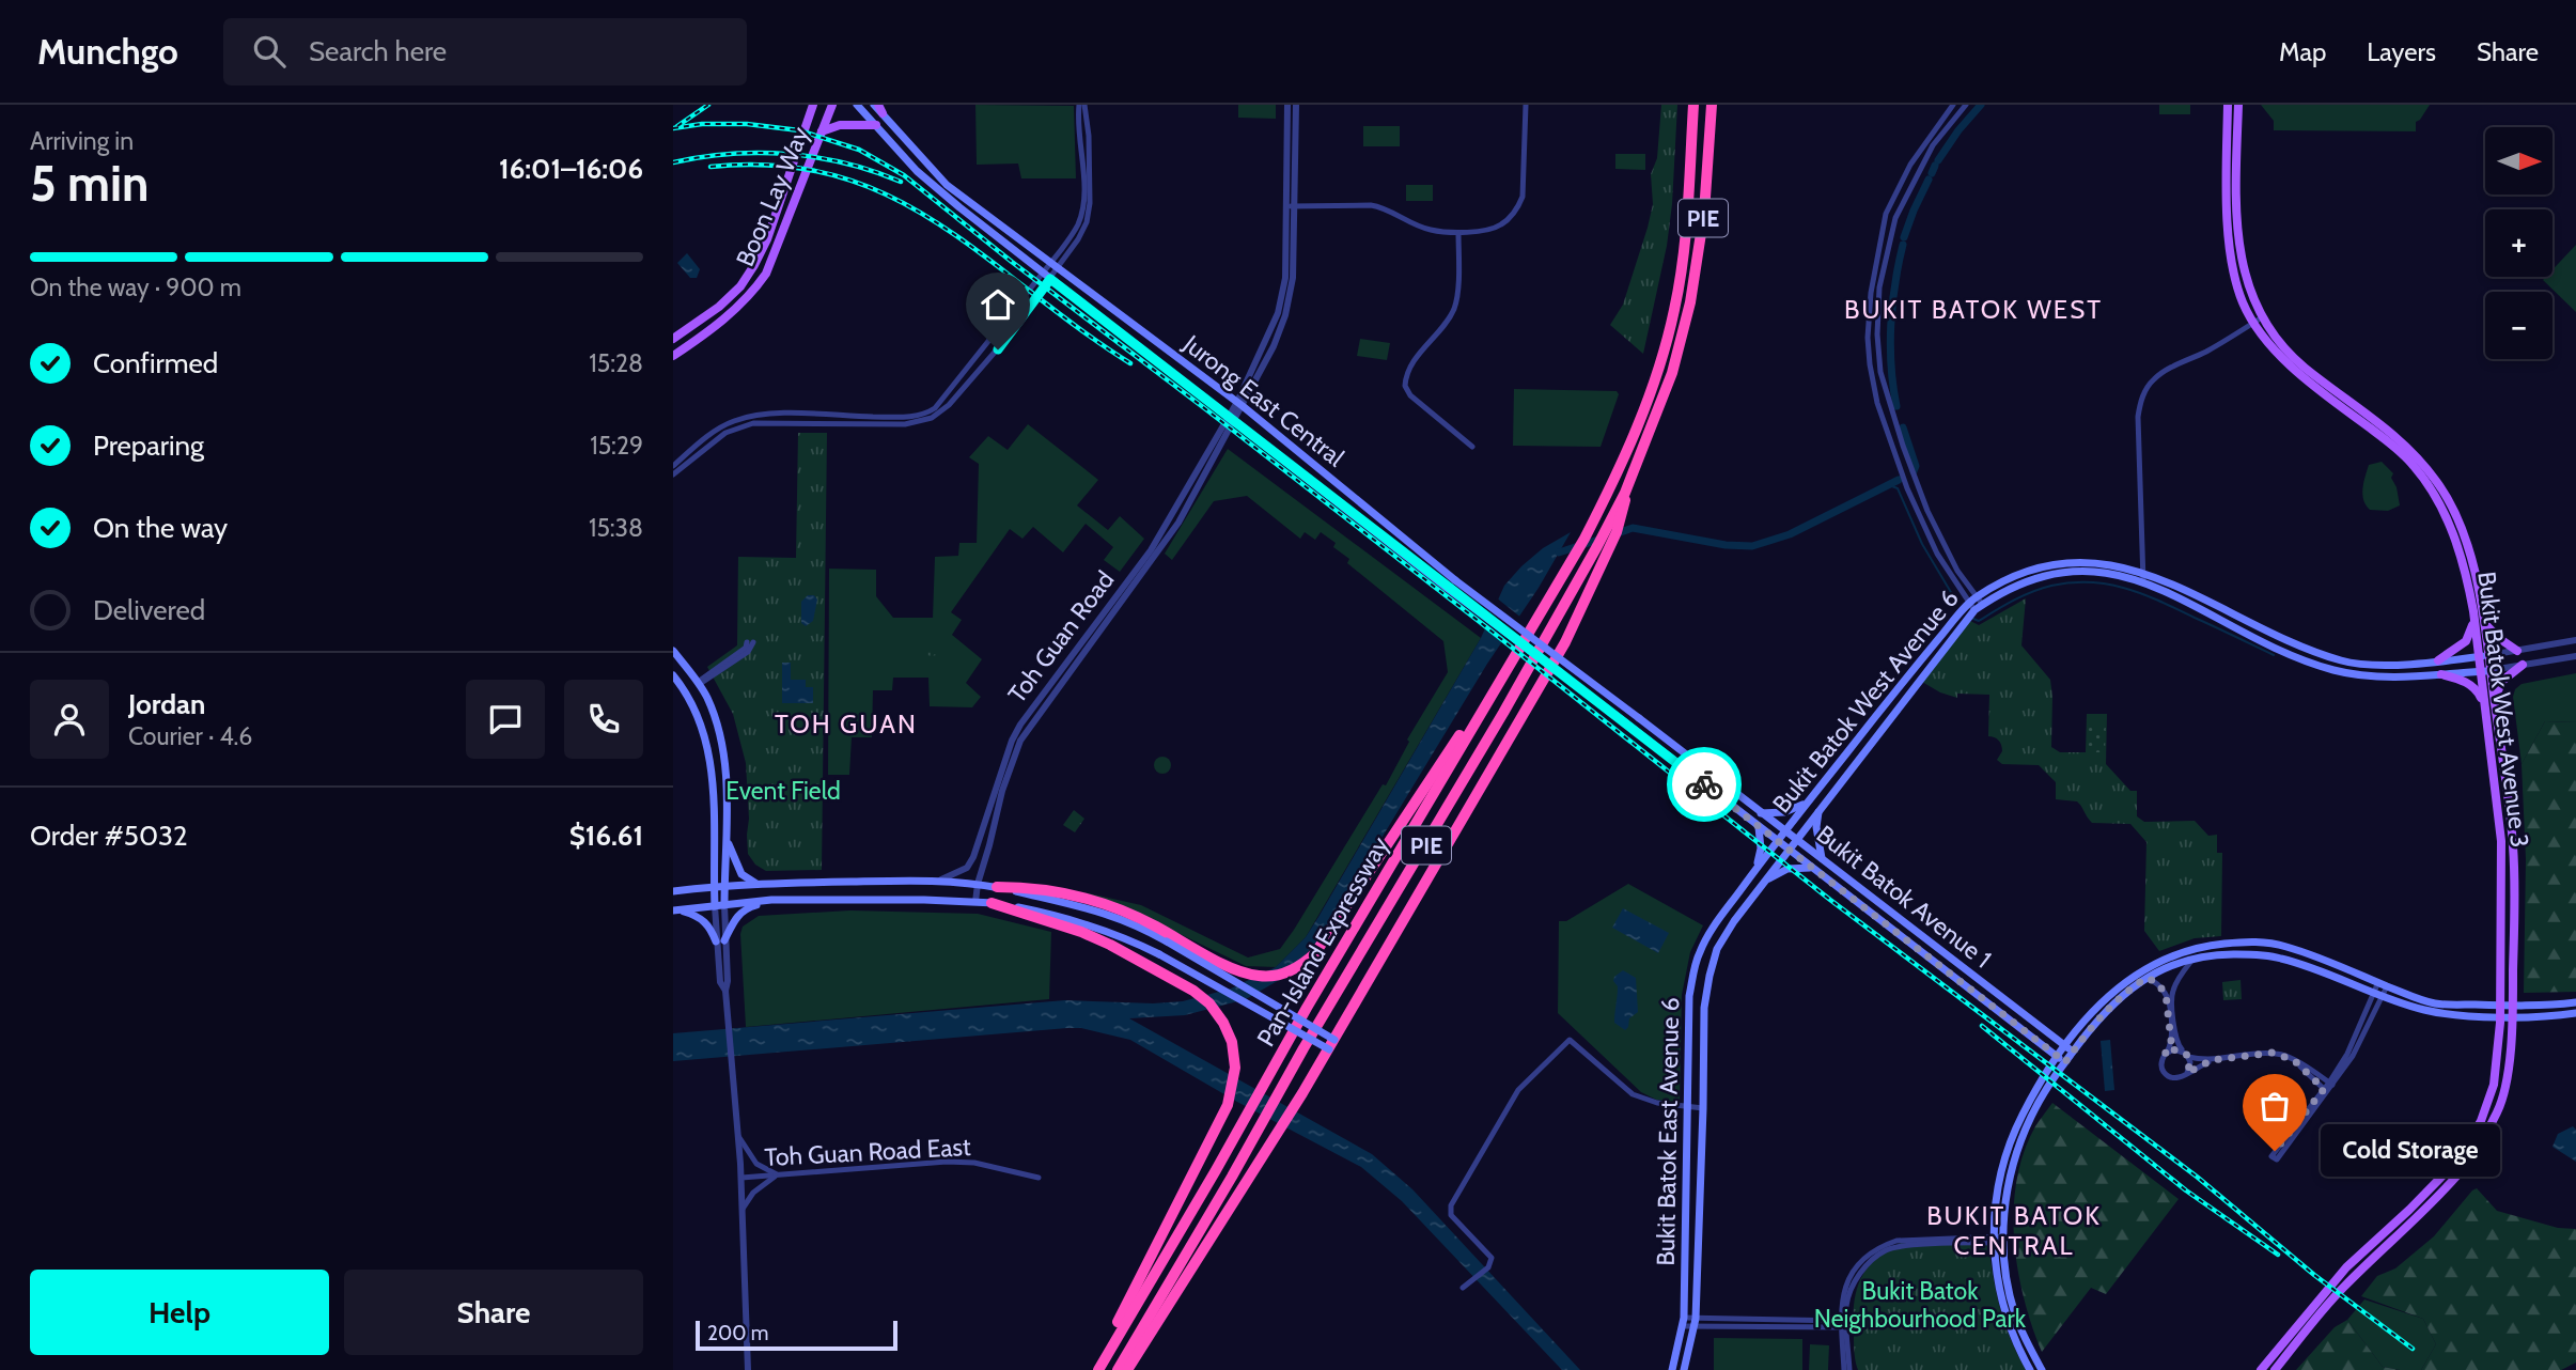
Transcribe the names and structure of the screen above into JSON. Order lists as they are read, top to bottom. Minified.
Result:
{"streets":{"highway":["PIE","Pan-Island Expressway"],"main road":["Boon Lay Way","Jurong East Central","Bukit Batok West Avenue 6","Bukit Batok West Avenue 3","Bukit Batok Avenue 1","Bukit Batok East Avenue 6"],"street":["Toh Guan Road","Toh Guan Road East"]},"crossings":[["PIE","Pan-Island Expressway"],["Jurong East Central","Toh Guan Road"],["Jurong East Central","Bukit Batok Avenue 1"],["Bukit Batok West Avenue 6","Bukit Batok West Avenue 3"],["Bukit Batok West Avenue 6","Bukit Batok Avenue 1"],["Bukit Batok West Avenue 6","Bukit Batok East Avenue 6"],["Bukit Batok Avenue 1","Bukit Batok East Avenue 6"]],"districts":["BUKIT BATOK WEST","TOH GUAN","BUKIT BATOK CENTRAL"],"parks":["Event Field","Bukit Batok Neighbourhood Park"],"places":["Cold Storage"],"scale_bar":"200 m","north":"right","page":{"header":"Munchgo","search":"Search here","nav":["Map","Layers","Share"],"heading":["5 min","Arriving in","16:01–16:06"],"panel":["Jordan","Courier · 4.6","Order #5032","$16.61"],"map_buttons":["+","−"],"bar":"On the way · 900 m","list":[["Confirmed","15:28"],["Preparing","15:29"],["On the way","15:38"],"Delivered"],"bubble":"Cold Storage","buttons":["Help","Share"],"scale":"200 m"}}
